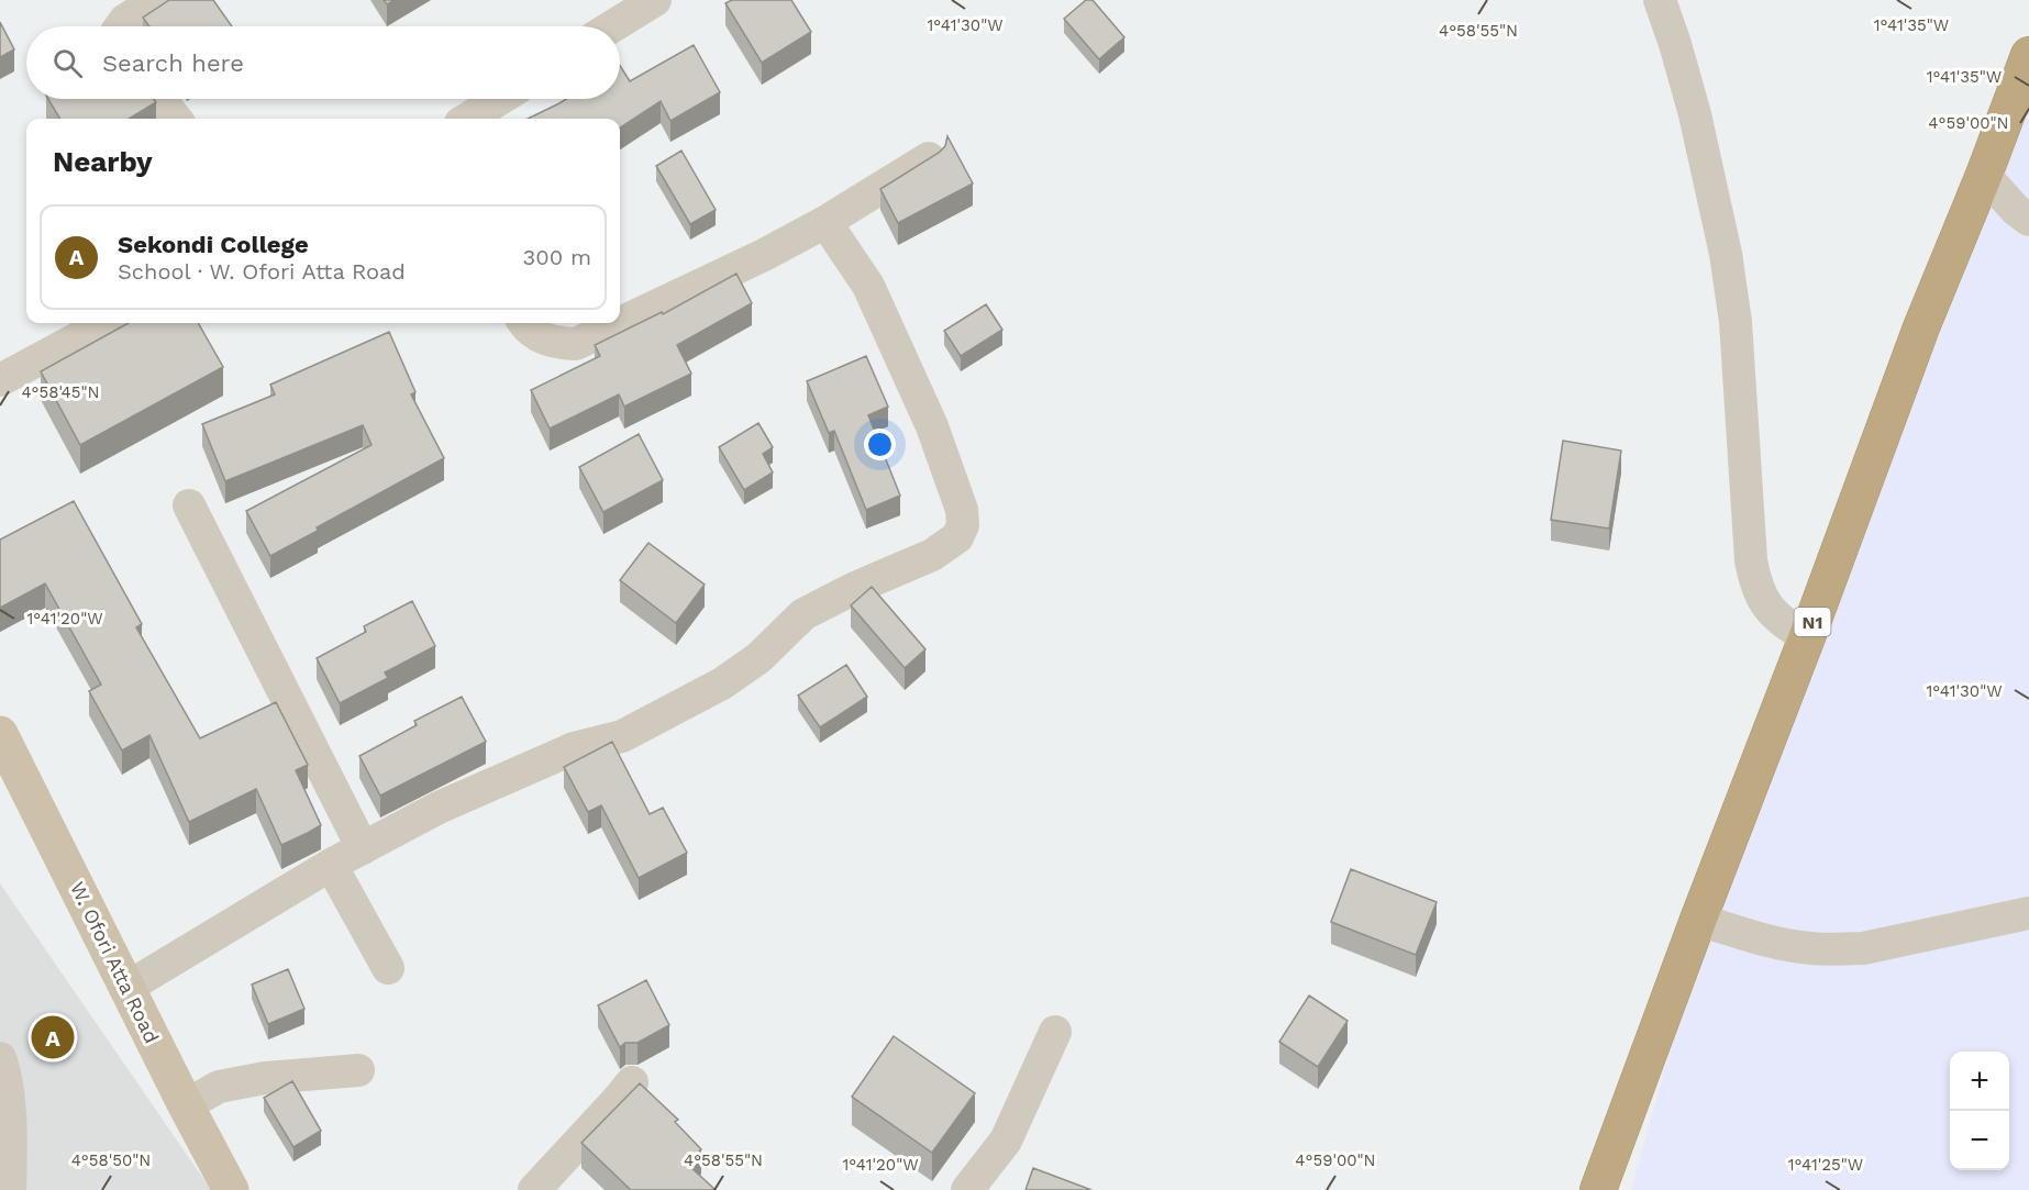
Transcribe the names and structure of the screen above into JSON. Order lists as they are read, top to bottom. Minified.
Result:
{"streets":{"highway":["N1"],"main road":["W. Ofori Atta Road"]},"page":{"search":"Search here","heading":"Nearby","list":[{"mark":"A","name":"Sekondi College","note":"School · W. Ofori Atta Road","value":"300 m"}],"pins":"A","map_buttons":["+","−"]},"coordinates":["1°41'35\"W","1°41'30\"W","4°58'55\"N","4°59'00\"N","4°58'45\"N","1°41'20\"W","4°58'50\"N","1°41'25\"W"]}
